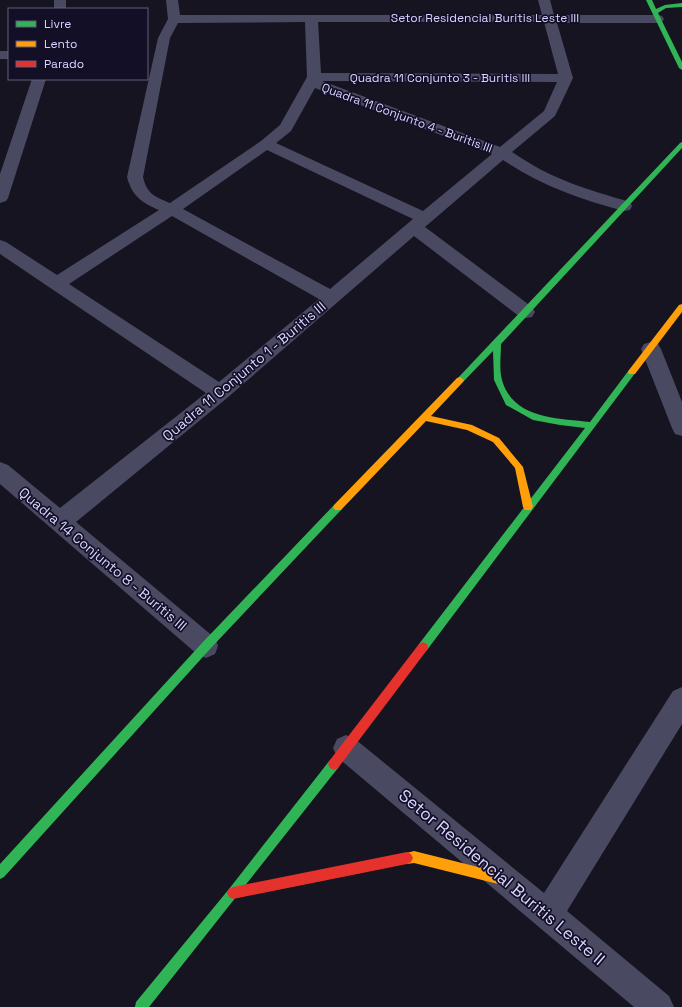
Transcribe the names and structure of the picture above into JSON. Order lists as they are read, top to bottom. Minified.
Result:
{"streets":{"street":["Setor Residencial Buritis Leste III","Quadra 11 Conjunto 3 - Buritis III","Quadra 11 Conjunto 4 - Buritis III","Quadra 11 Conjunto 1 - Buritis III","Quadra 14 Conjunto 8 - Buritis III","Setor Residencial Buritis Leste II"]},"crossings":[["Quadra 11 Conjunto 3 - Buritis III","Quadra 11 Conjunto 4 - Buritis III"],["Quadra 11 Conjunto 1 - Buritis III","Quadra 14 Conjunto 8 - Buritis III"]],"legend":["Livre","Lento","Parado"]}
